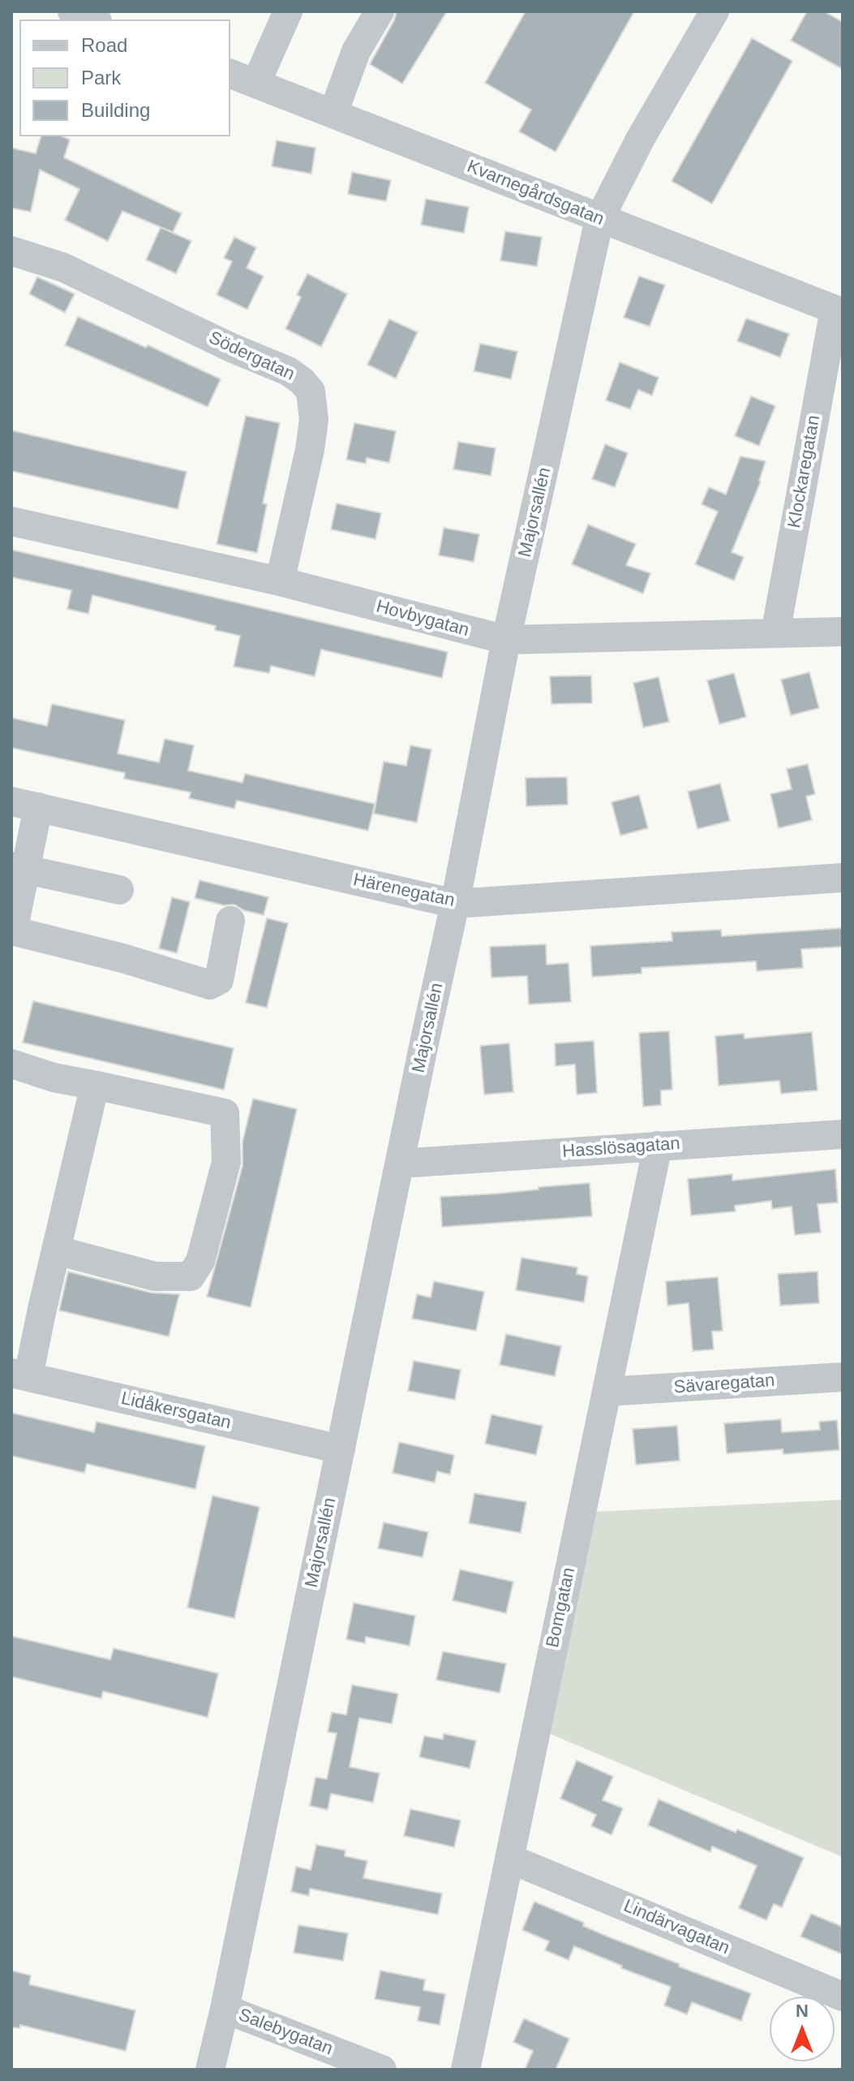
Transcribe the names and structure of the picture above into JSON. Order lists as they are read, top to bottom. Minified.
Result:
{"streets":{"street":["Kvarnegårdsgatan","Södergatan","Klockaregatan","Majorsallén","Hovbygatan","Härenegatan","Hasslösagatan","Sävaregatan","Lidåkersgatan","Bomgatan","Lindärvagatan","Salebygatan"]},"crossings":[["Kvarnegårdsgatan","Klockaregatan"],["Kvarnegårdsgatan","Majorsallén"],["Södergatan","Hovbygatan"],["Klockaregatan","Hovbygatan"],["Majorsallén","Hovbygatan"],["Majorsallén","Härenegatan"],["Majorsallén","Hasslösagatan"],["Majorsallén","Lidåkersgatan"],["Majorsallén","Salebygatan"],["Hasslösagatan","Bomgatan"],["Sävaregatan","Bomgatan"],["Bomgatan","Lindärvagatan"]],"legend":["Road","Park","Building"],"north":"top"}
